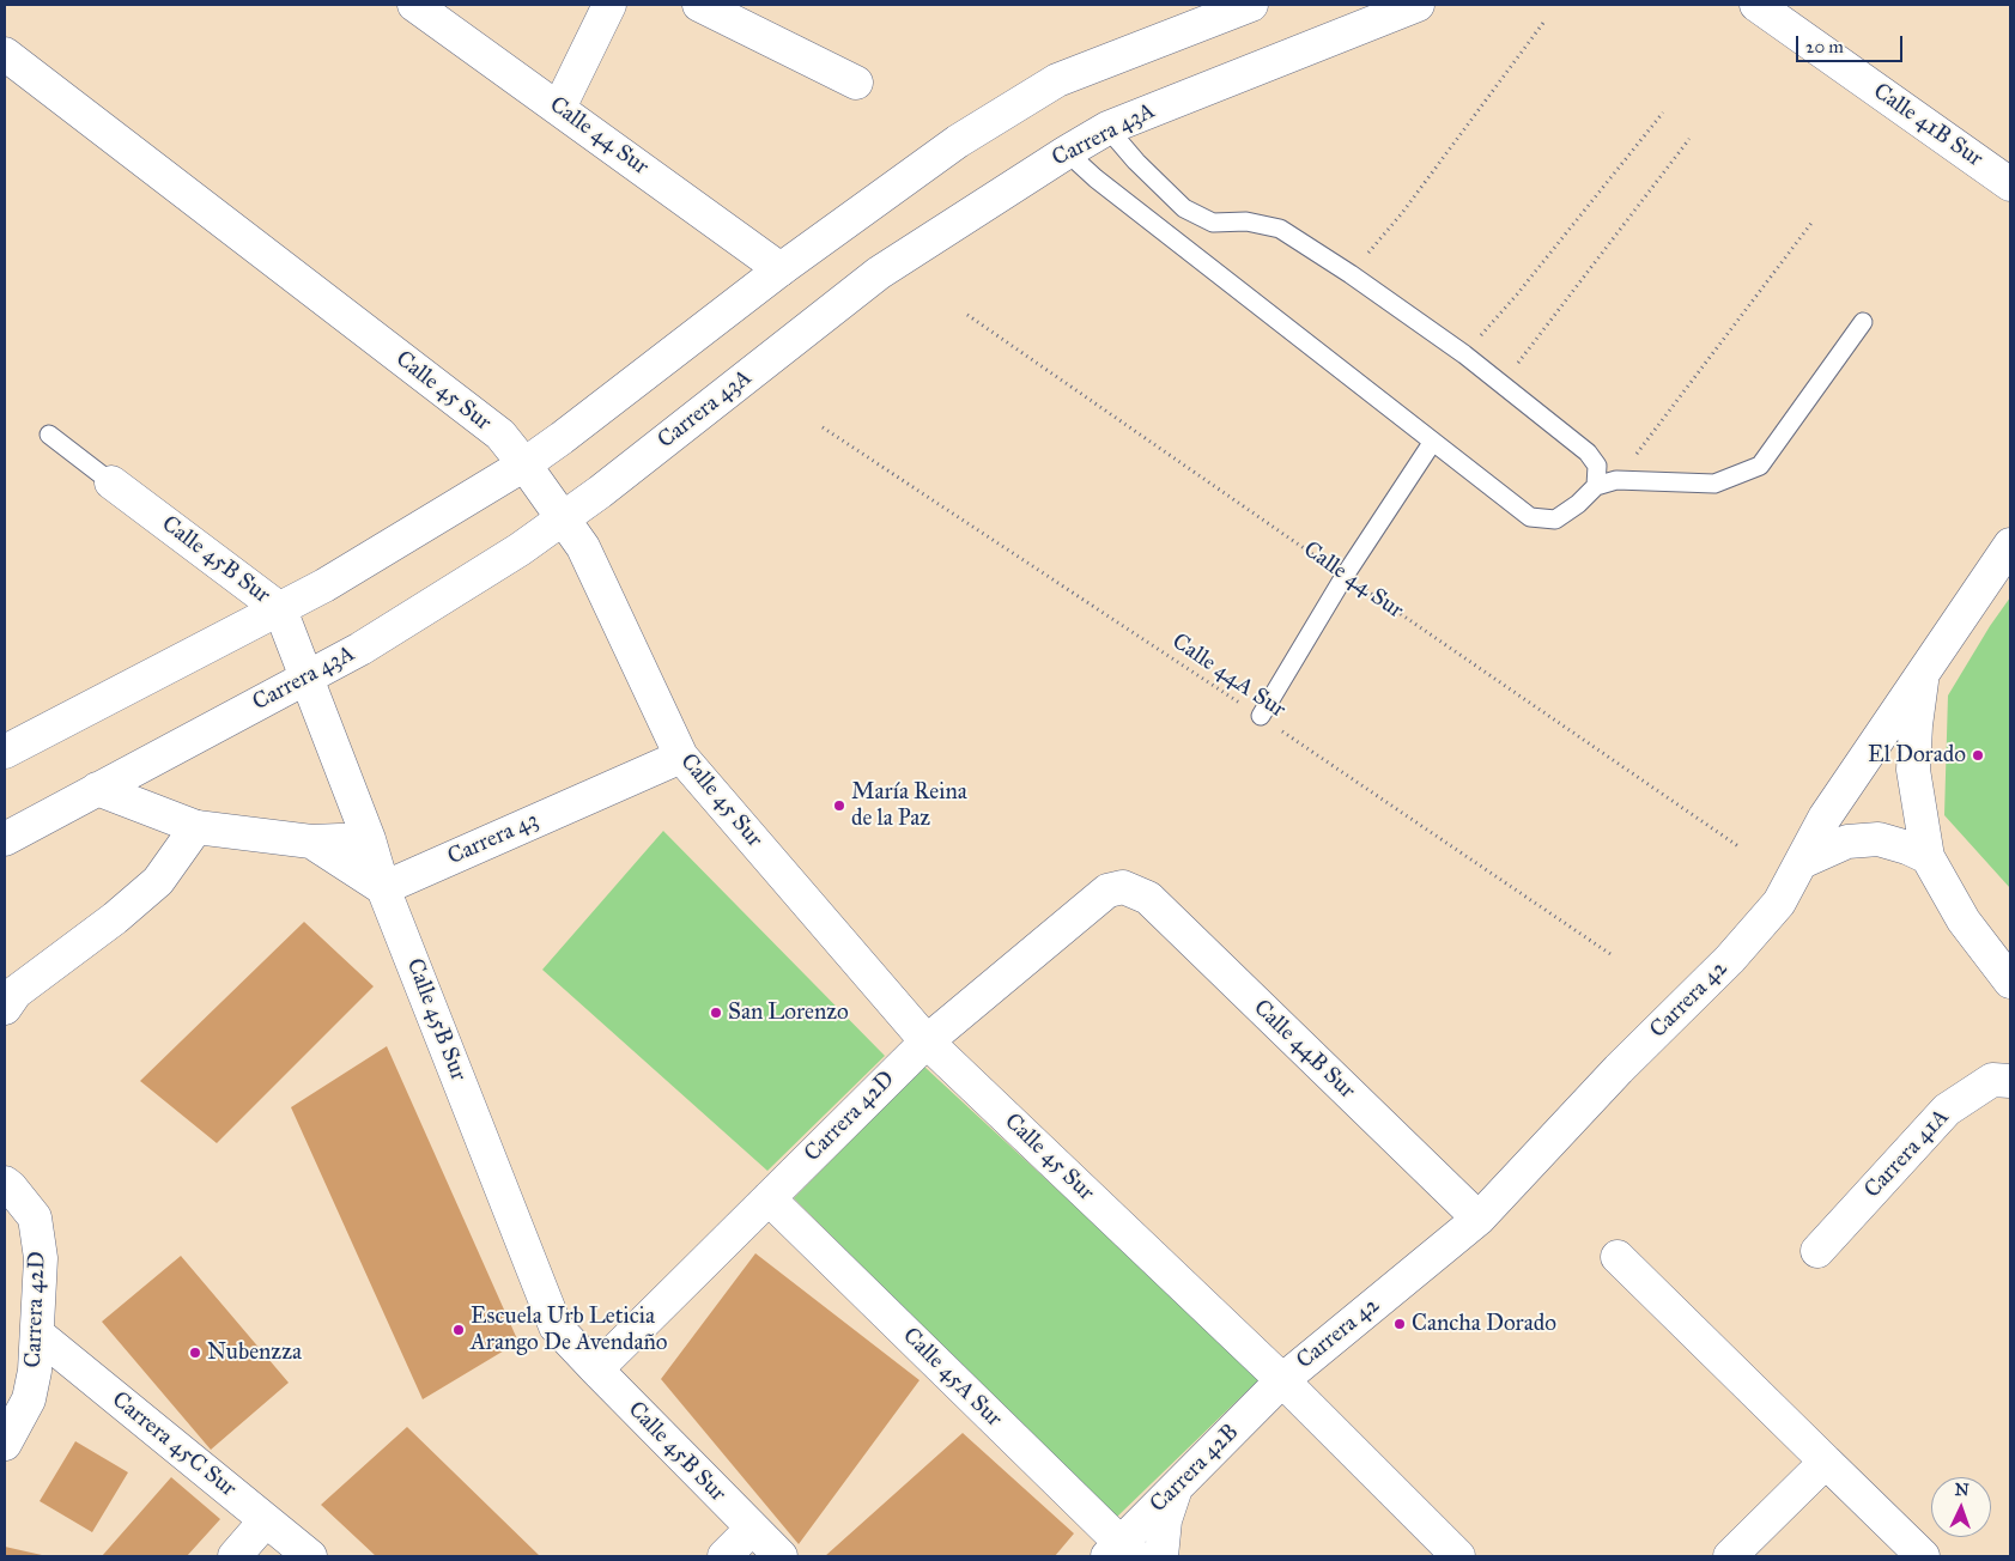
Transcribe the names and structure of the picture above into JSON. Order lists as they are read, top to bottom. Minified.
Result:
{"streets":{"street":["Calle 41B Sur","Carrera 43A","Calle 44 Sur","Calle 45 Sur","Calle 45B Sur","Carrera 43","Carrera 42","Calle 44B Sur","Carrera 42D","Carrera 41A","Calle 45A Sur","Carrera 45C Sur","Carrera 42B"],"path":["Calle 44A Sur"]},"crossings":[["Carrera 43A","Calle 45 Sur"],["Carrera 43A","Calle 45B Sur"],["Calle 45 Sur","Carrera 43"],["Calle 45 Sur","Carrera 42"],["Calle 45 Sur","Carrera 42D"],["Calle 45 Sur","Carrera 42B"],["Calle 45B Sur","Carrera 43"],["Calle 45B Sur","Carrera 42D"],["Carrera 42","Calle 44B Sur"],["Carrera 42","Carrera 42B"],["Calle 44B Sur","Carrera 42D"],["Carrera 42D","Calle 45A Sur"],["Carrera 42D","Carrera 45C Sur"],["Calle 45A Sur","Carrera 42B"]],"places":["El Dorado","María Reina de la Paz","San Lorenzo","Cancha Dorado","Escuela Urb Leticia Arango De Avendaño","Nubenzza"],"scale_bar":"20 m","north":"top"}
